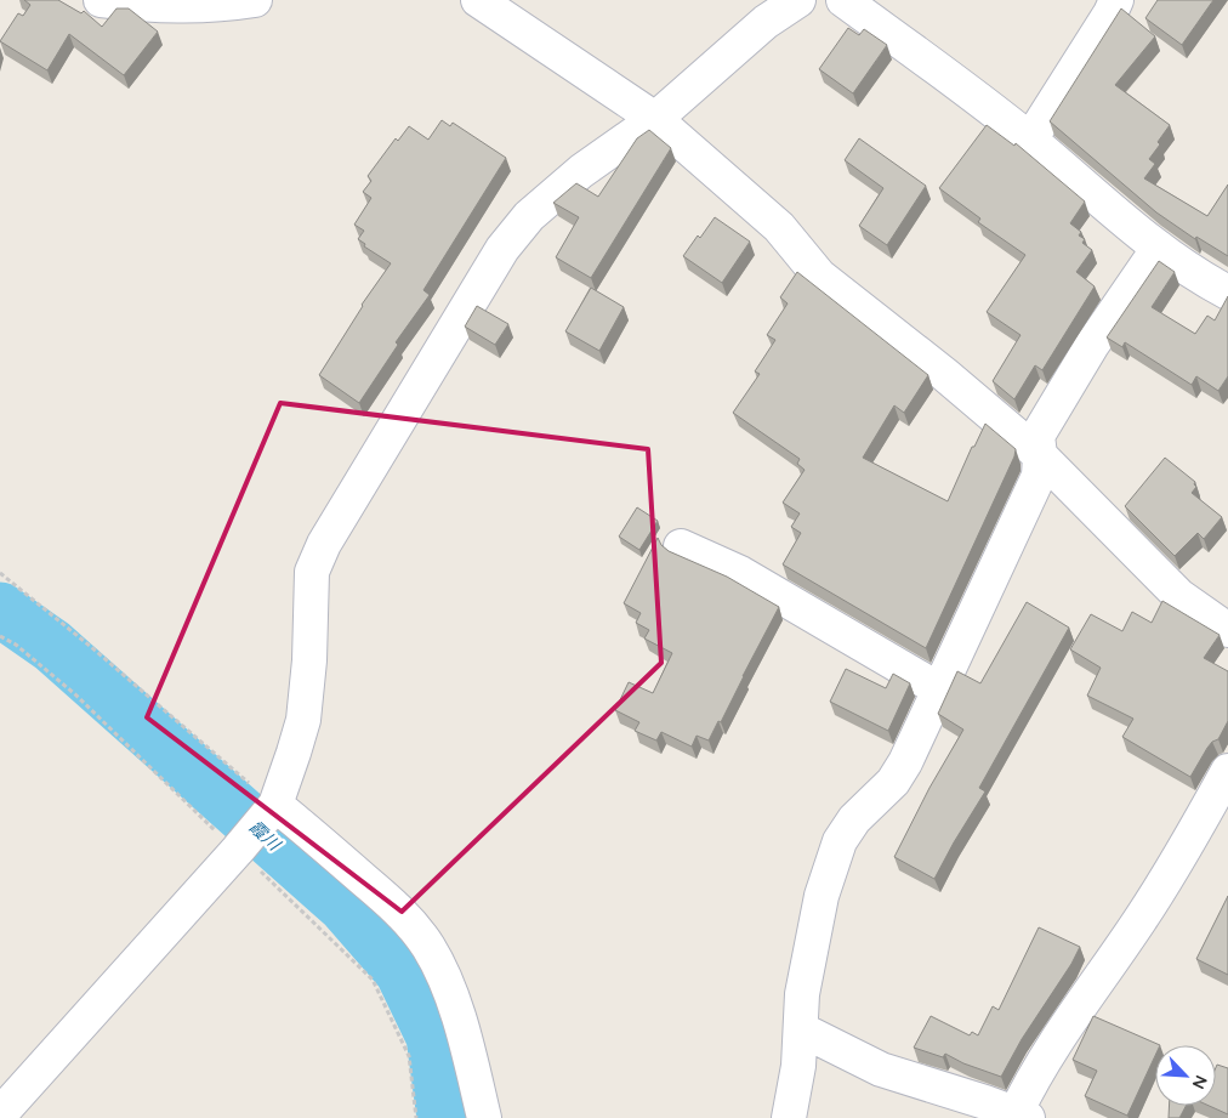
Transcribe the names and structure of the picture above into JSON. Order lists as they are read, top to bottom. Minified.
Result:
{"water":["霞川"],"north":"bottom right"}
